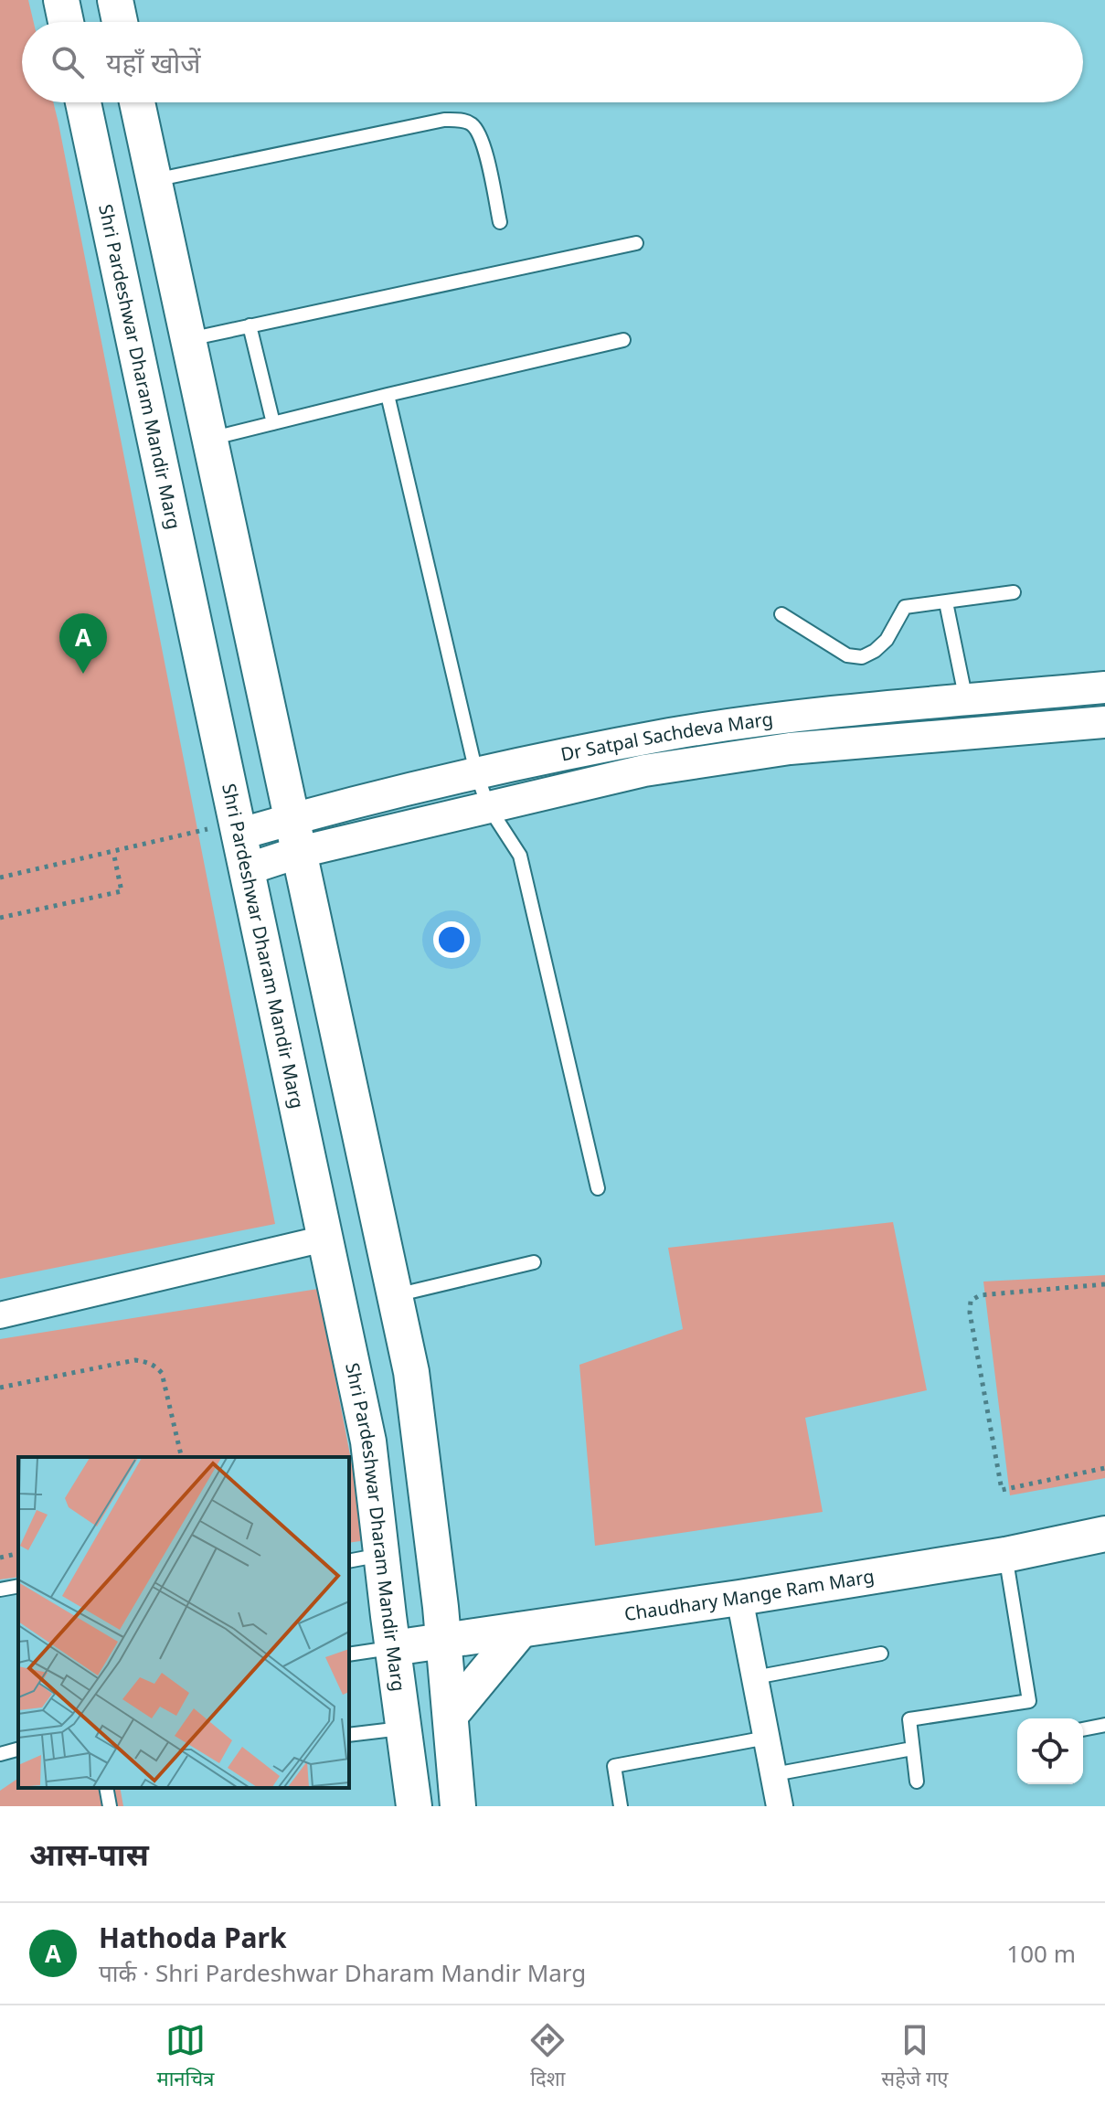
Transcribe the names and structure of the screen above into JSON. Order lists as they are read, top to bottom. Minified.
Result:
{"streets":{"main road":["Shri Pardeshwar Dharam Mandir Marg","Chaudhary Mange Ram Marg"],"street":["Dr Satpal Sachdeva Marg"]},"crossings":[["Shri Pardeshwar Dharam Mandir Marg","Dr Satpal Sachdeva Marg"],["Shri Pardeshwar Dharam Mandir Marg","Chaudhary Mange Ram Marg"]],"page":{"search":"यहाँ खोजें","pins":"A","heading":"आस-पास","list":[{"mark":"A","name":"Hathoda Park","note":"पार्क · Shri Pardeshwar Dharam Mandir Marg","value":"100 m"}],"nav":["मानचित्र","दिशा","सहेजे गए"]}}
